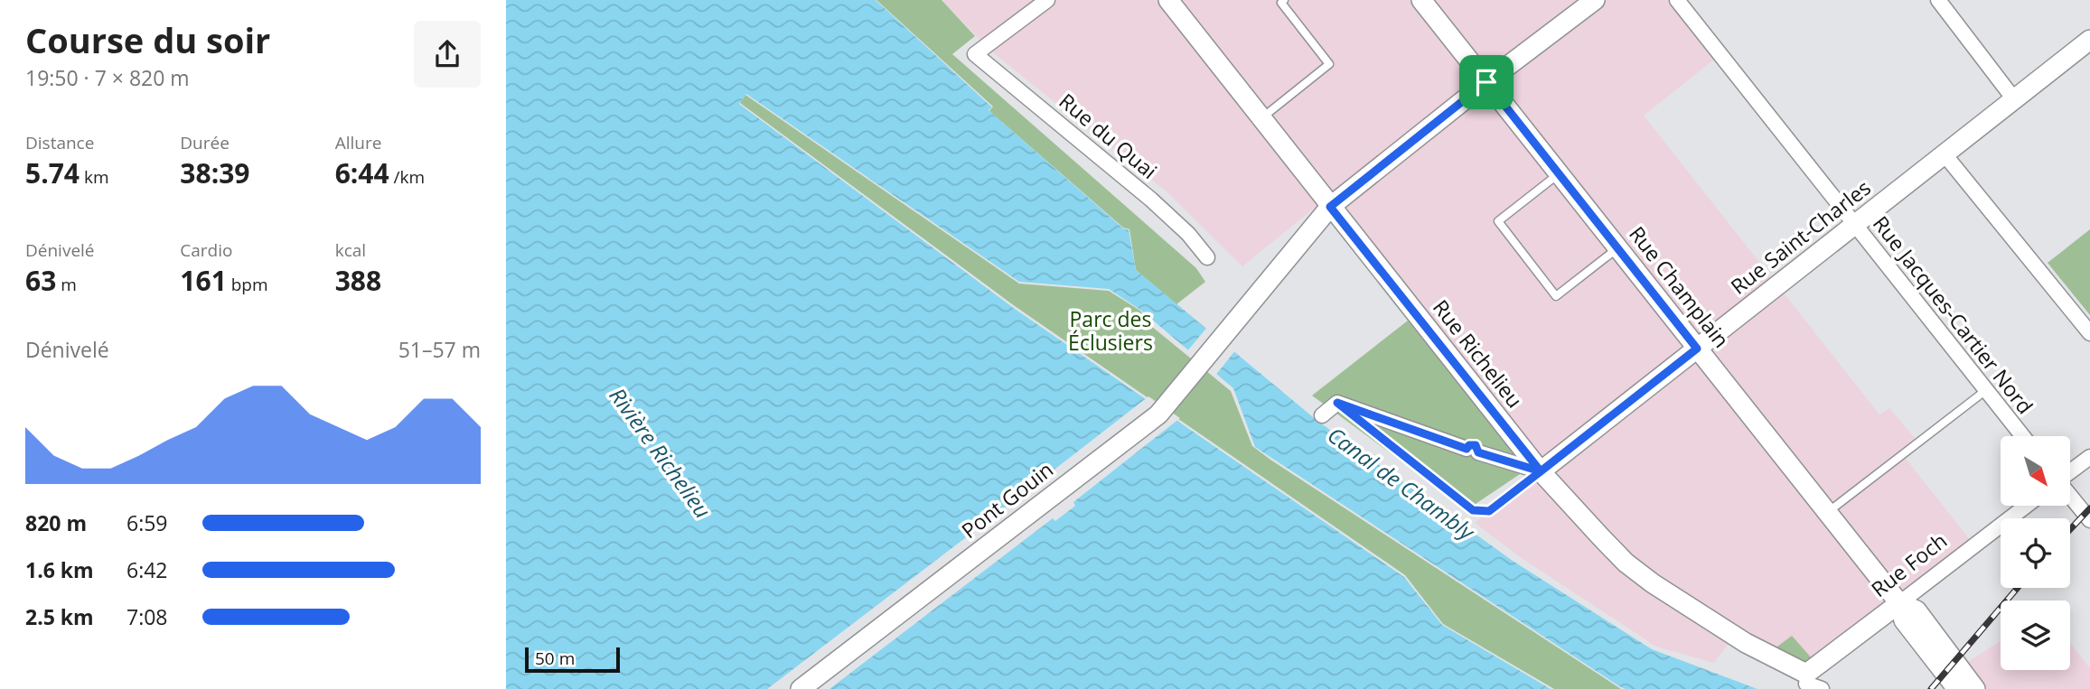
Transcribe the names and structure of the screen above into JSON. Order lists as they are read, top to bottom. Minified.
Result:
{"streets":{"street":["Rue du Quai","Rue Saint-Charles","Rue Champlain","Rue Jacques-Cartier Nord","Rue Richelieu","Pont Gouin","Rue Foch"]},"crossings":[["Rue Saint-Charles","Rue Champlain"],["Rue Saint-Charles","Rue Jacques-Cartier Nord"],["Rue Saint-Charles","Rue Richelieu"],["Rue Champlain","Pont Gouin"],["Rue Champlain","Rue Foch"],["Rue Richelieu","Pont Gouin"],["Rue Richelieu","Rue Foch"]],"water":["Rivière Richelieu","Canal de Chambly"],"parks":["Parc des Éclusiers"],"scale_bar":"50 m","north":"bottom right","page":{"heading":["Course du soir","19:50 · 7 × 820 m"],"stats":[["Distance","5.74 km"],["Durée","38:39"],["Allure","6:44 /km"],["Dénivelé","63 m"],["Cardio","161 bpm"],["kcal","388"]],"chart":["Dénivelé","51–57 m"],"list":[{"name":"820 m","note":"6:59"},{"name":"1.6 km","note":"6:42"},{"name":"2.5 km","note":"7:08"}],"scale":"50 m"}}
